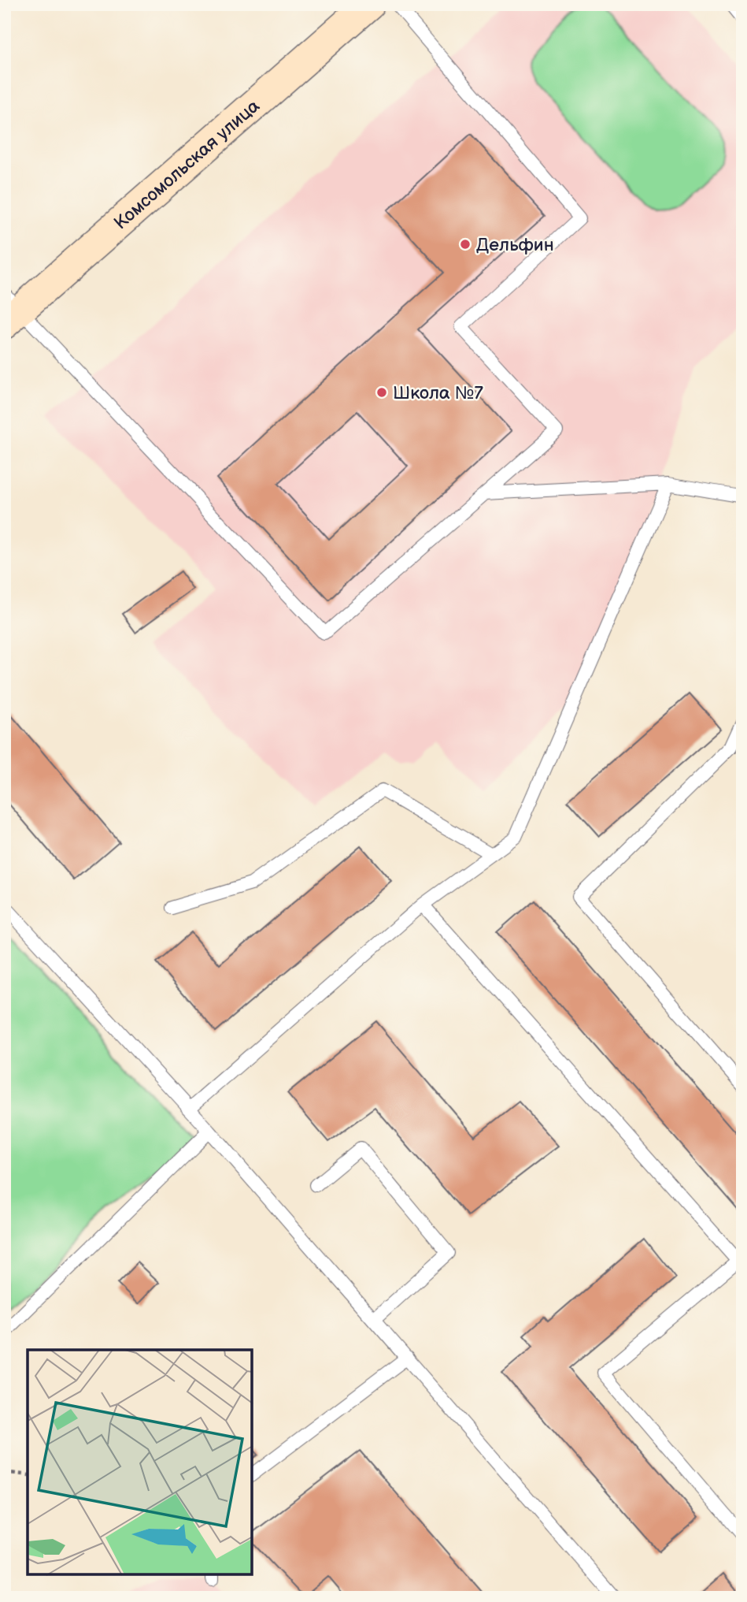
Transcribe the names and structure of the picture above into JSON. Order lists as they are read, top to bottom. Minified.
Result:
{"streets":{"main road":["Комсомольская улица"]},"places":["Дельфин","Школа №7"]}
